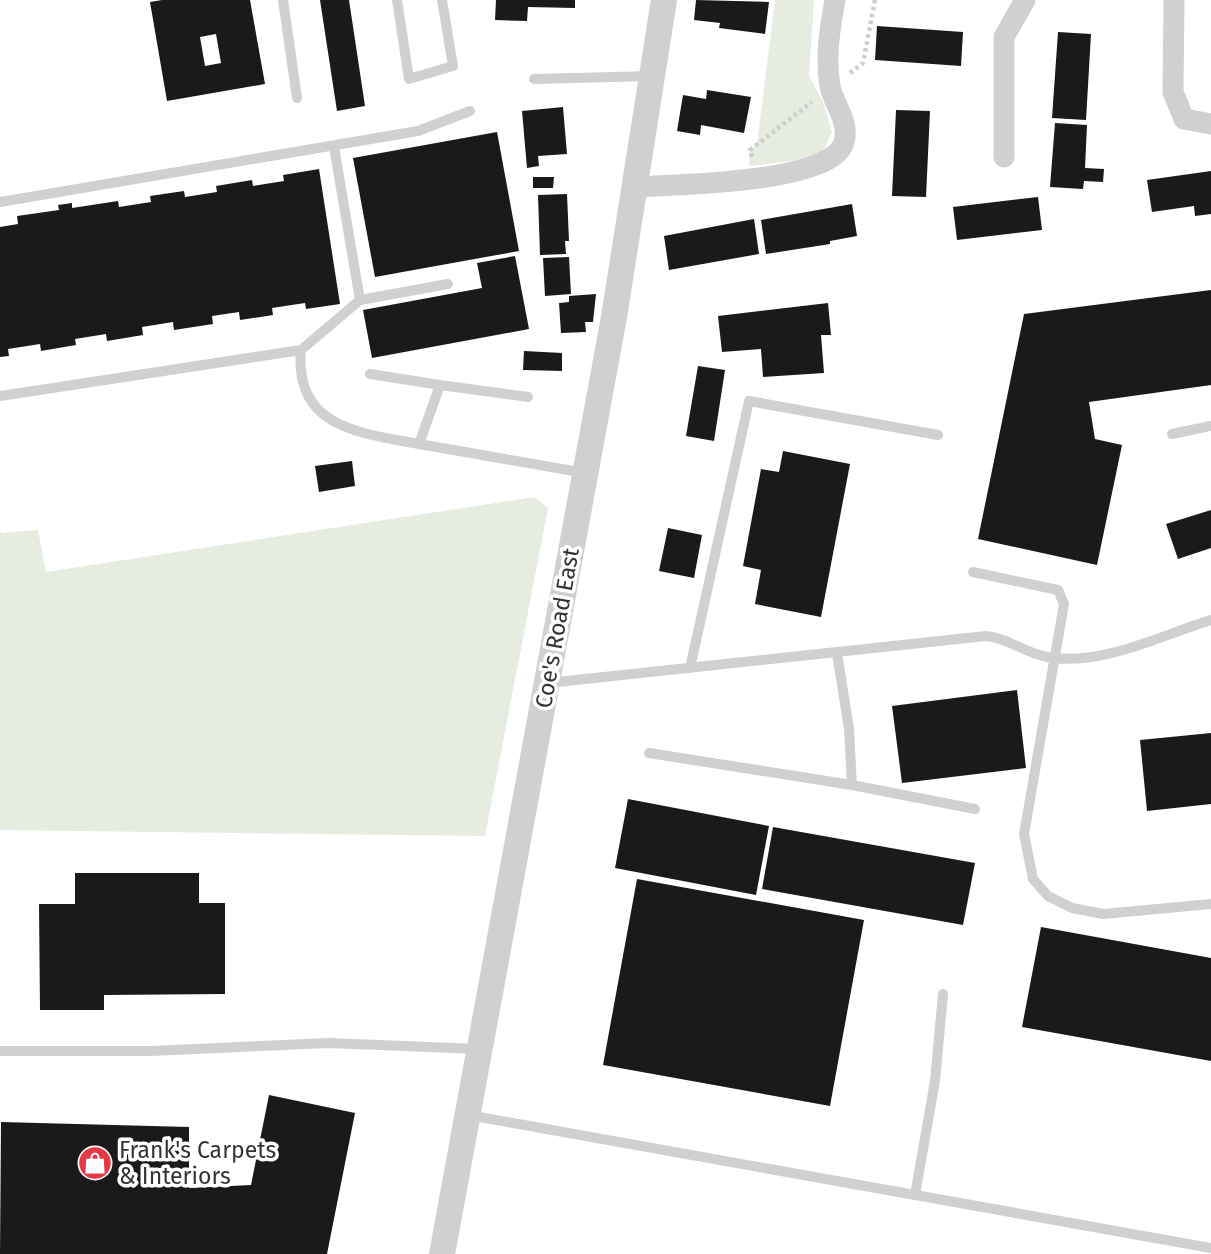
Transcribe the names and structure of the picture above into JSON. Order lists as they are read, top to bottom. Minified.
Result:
{"streets":{"street":["Coe's Road East"]},"places":{"shop":["Frank's Carpets & Interiors"]}}
